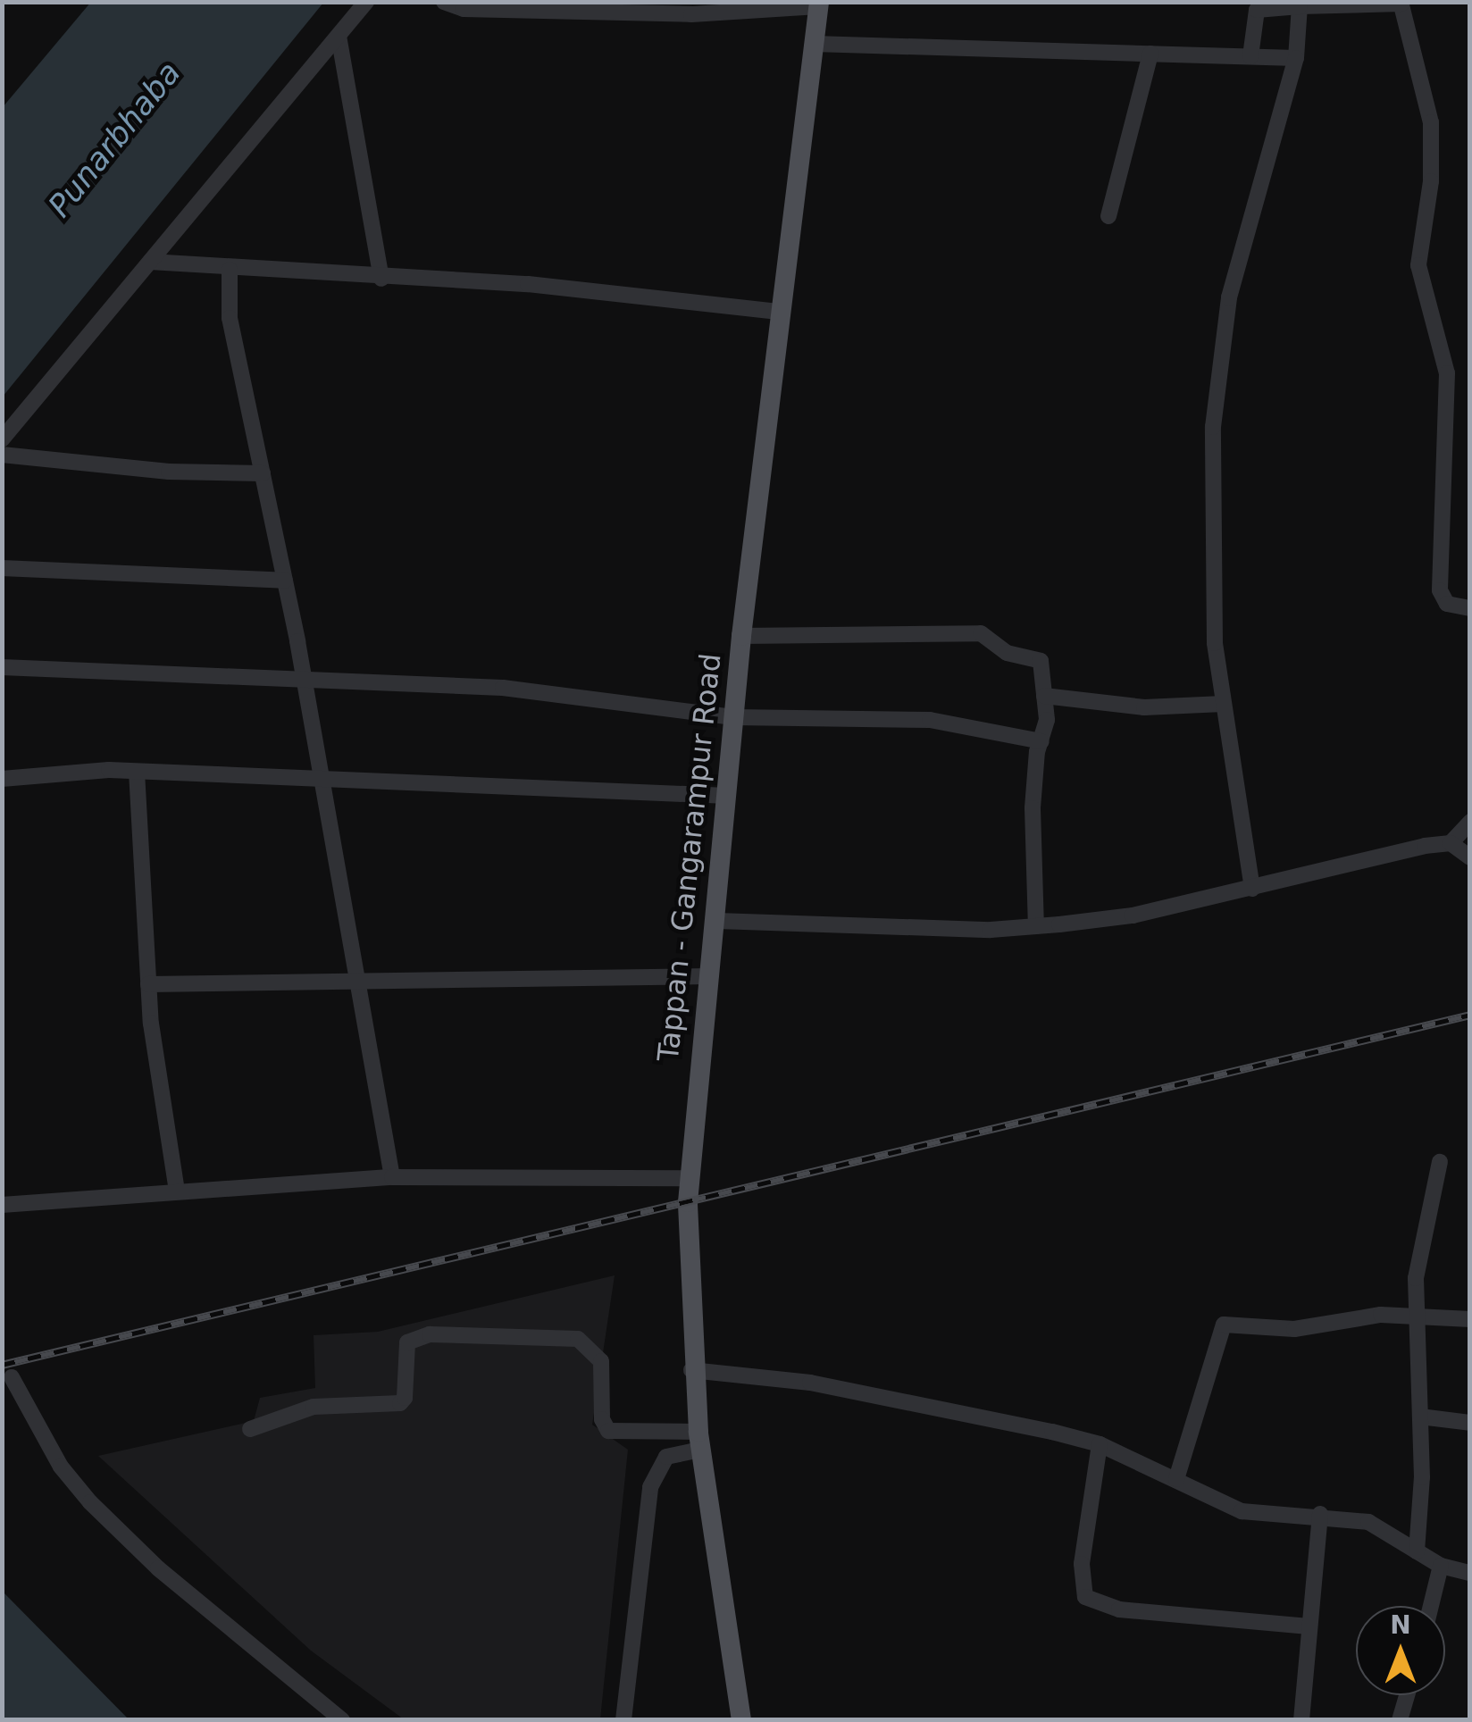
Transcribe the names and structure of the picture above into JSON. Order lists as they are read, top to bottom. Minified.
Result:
{"streets":{"main road":["Tappan - Gangarampur Road"]},"water":["Punarbhaba"],"north":"top"}
